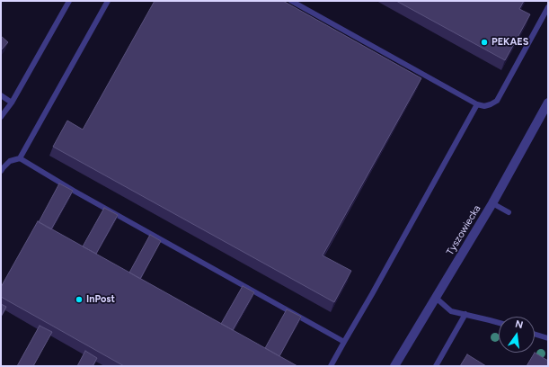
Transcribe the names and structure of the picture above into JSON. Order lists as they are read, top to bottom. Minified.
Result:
{"streets":{"street":["Tyszowiecka"]},"places":["PEKAES","InPost"],"north":"top"}
